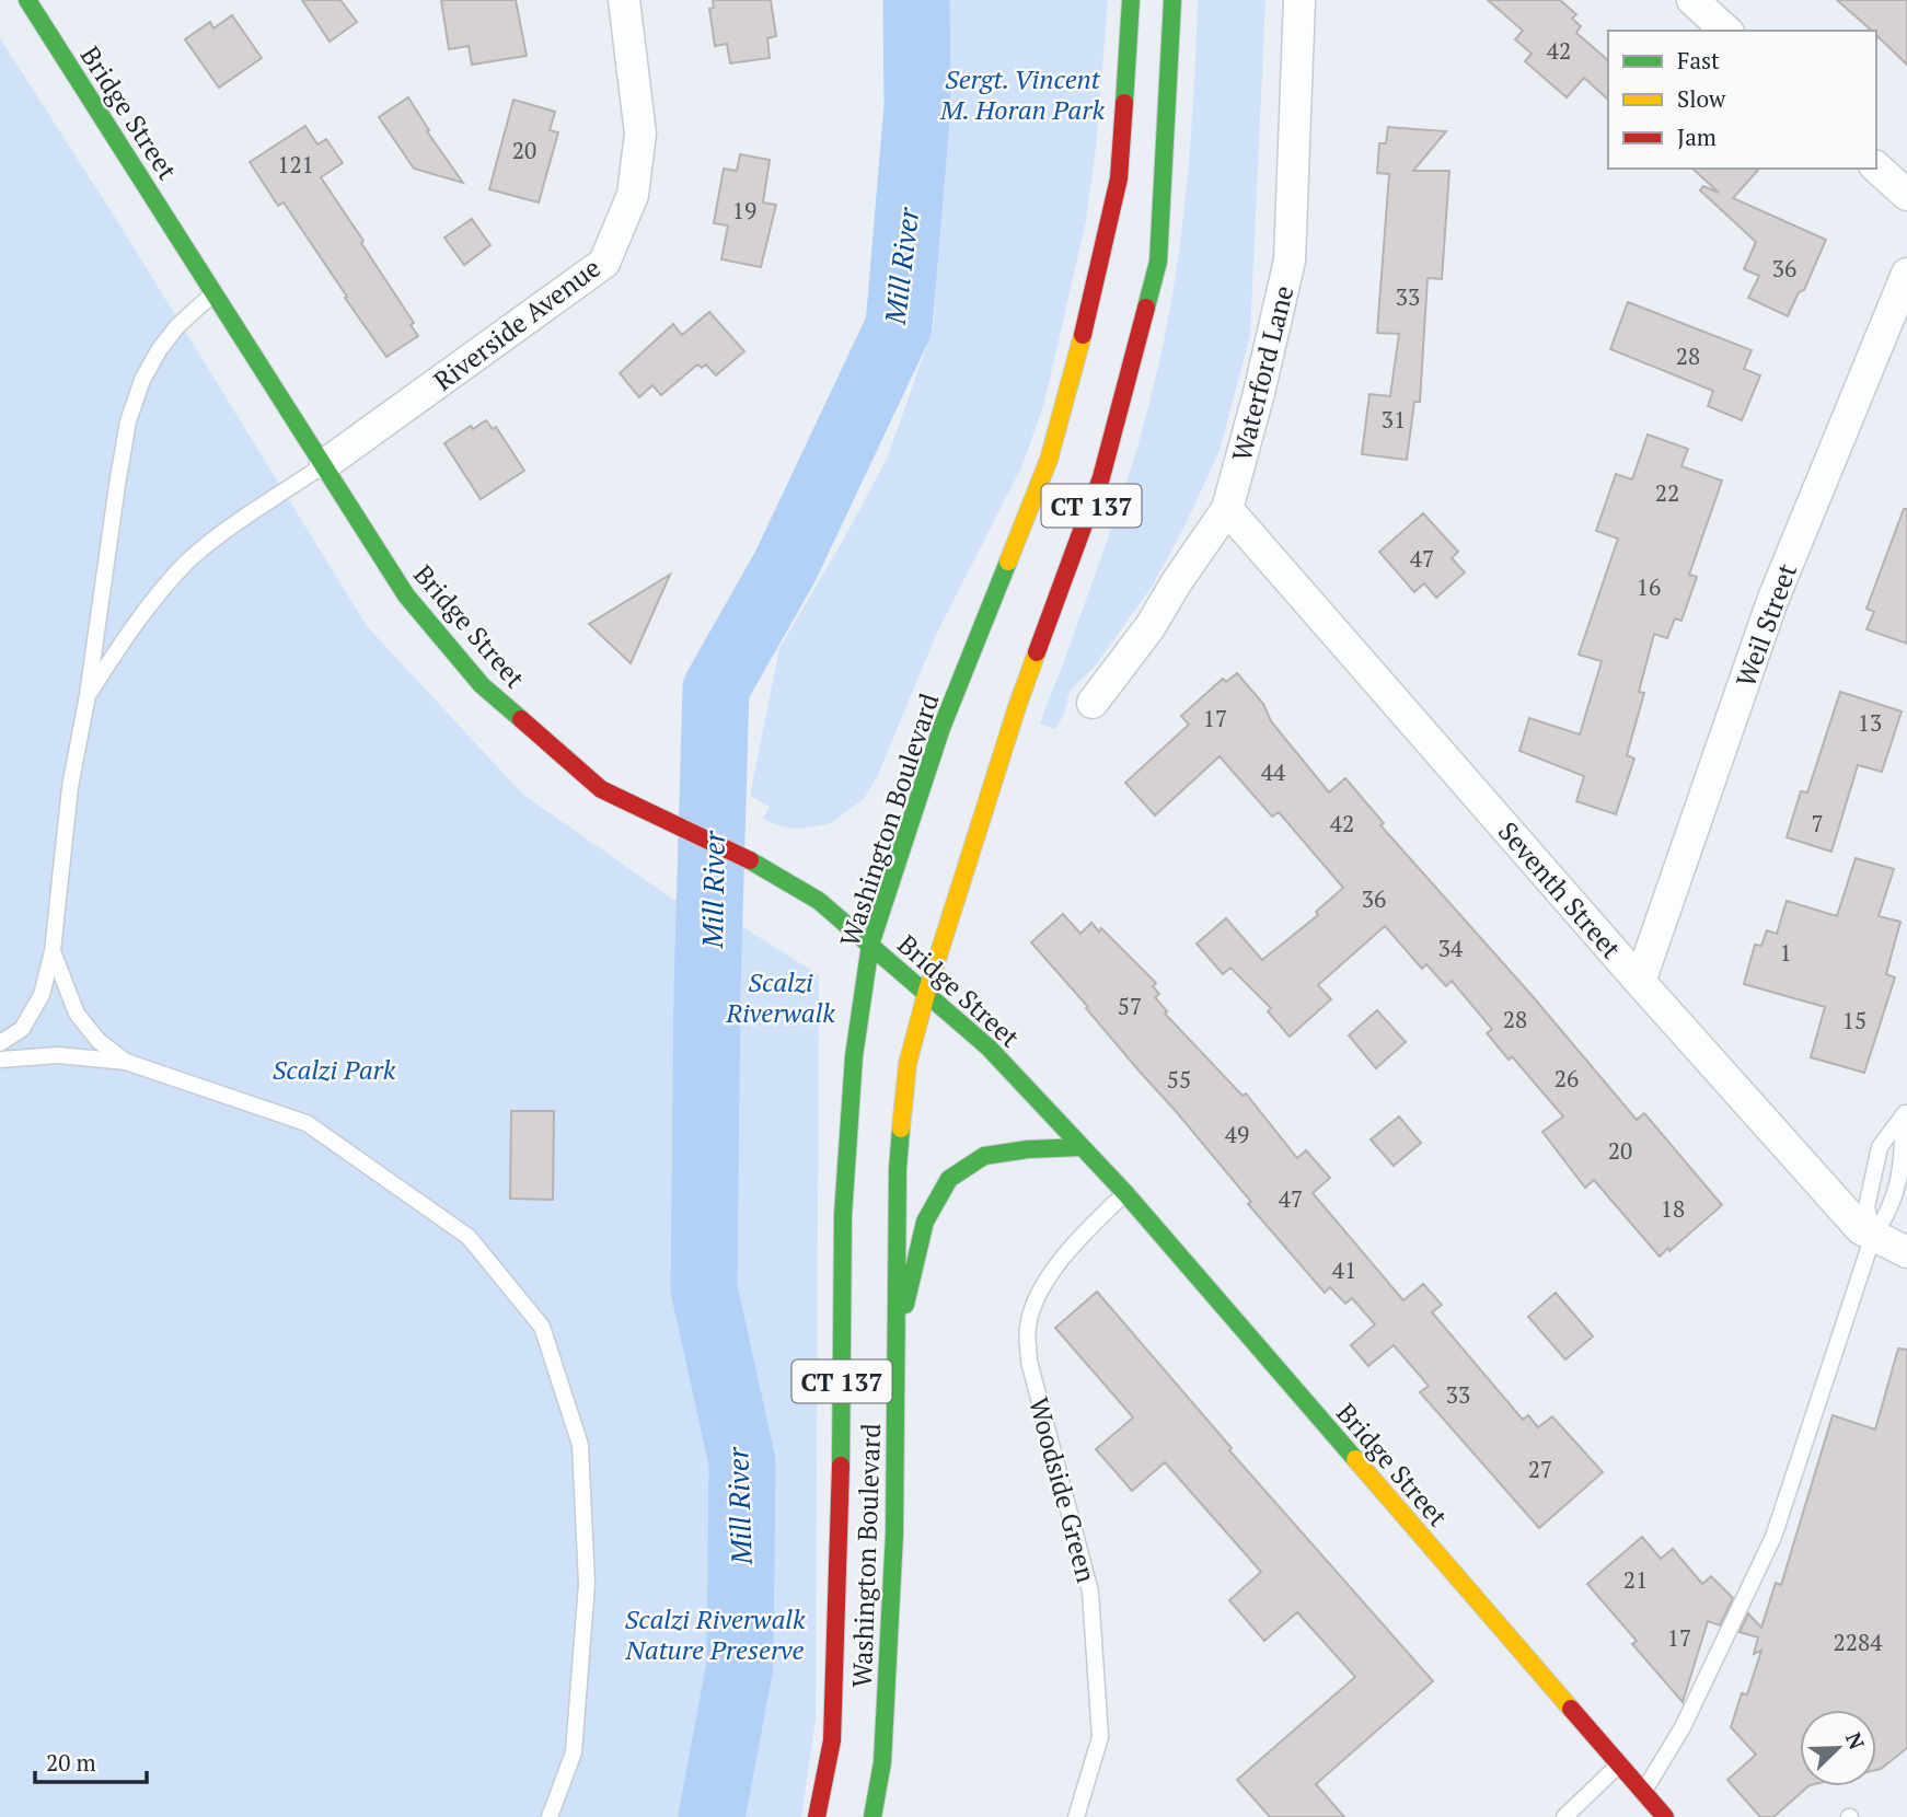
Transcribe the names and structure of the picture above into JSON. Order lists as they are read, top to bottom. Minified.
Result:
{"streets":{"main road":["Bridge Street","CT 137","Washington Boulevard"],"street":["Riverside Avenue","Waterford Lane","Weil Street","Seventh Street"],"lane":["Woodside Green"]},"crossings":[["Bridge Street","Riverside Avenue"],["Bridge Street","Washington Boulevard"],["Bridge Street","Woodside Green"],["Waterford Lane","Seventh Street"],["Weil Street","Seventh Street"]],"water":["Mill River"],"parks":["Sergt. Vincent M. Horan Park","Scalzi Riverwalk","Scalzi Park","Scalzi Riverwalk Nature Preserve"],"house_numbers":["42","20","121","19","36","33","28","31","22","47","16","17","13","44","42","7","36","34","1","57","28","15","26","55","49","20","47","18","41","33","27","21","17","2284"],"legend":["Fast","Slow","Jam"],"scale_bar":"20 m","north":"top right"}
